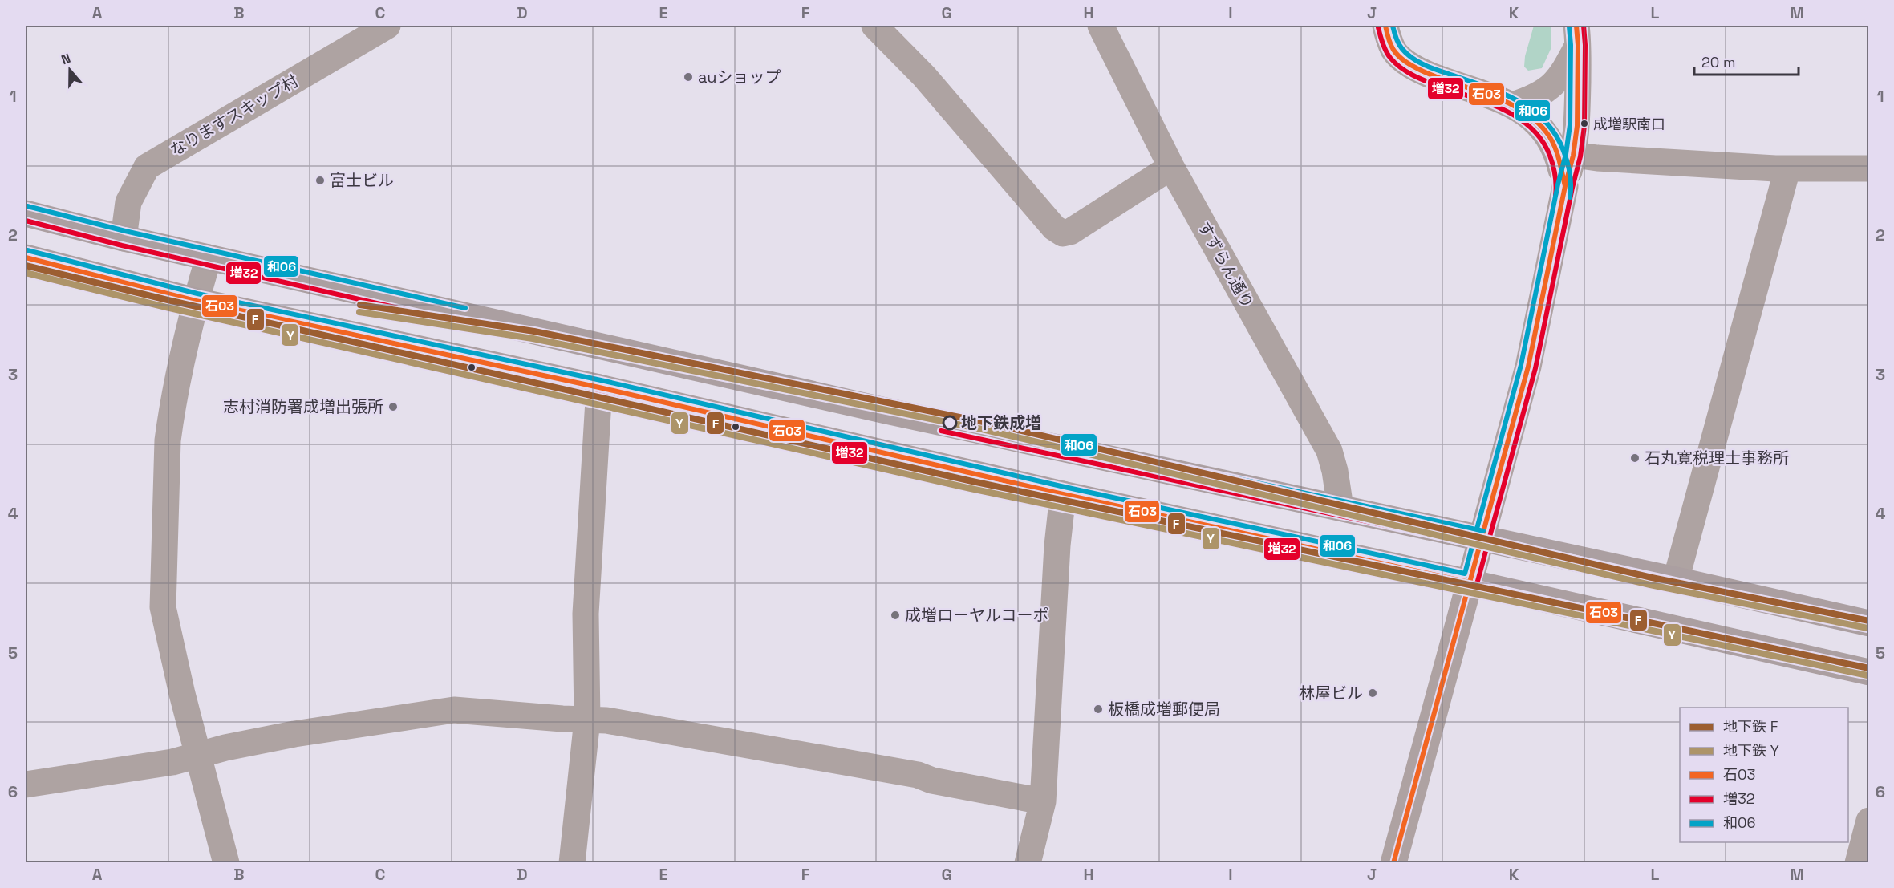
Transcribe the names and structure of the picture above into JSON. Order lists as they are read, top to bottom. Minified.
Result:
{"streets":{"street":["なりますスキップ村","すずらん通り"]},"places":["auショップ","成増駅南口","富士ビル","志村消防署成増出張所","地下鉄成増","石丸寛税理士事務所","成増ローヤルコーポ","林屋ビル","板橋成増郵便局"],"lines":["transit line 石03","transit line 増32","transit line 和06","metro line F","metro line Y"],"legend":["地下鉄 F","地下鉄 Y","石03","増32","和06"],"scale_bar":"20 m","north":"top","grid":{"columns":["A","B","C","D","E","F","G","H","I","J","K","L","M"],"rows":["1","2","3","4","5","6"]}}
